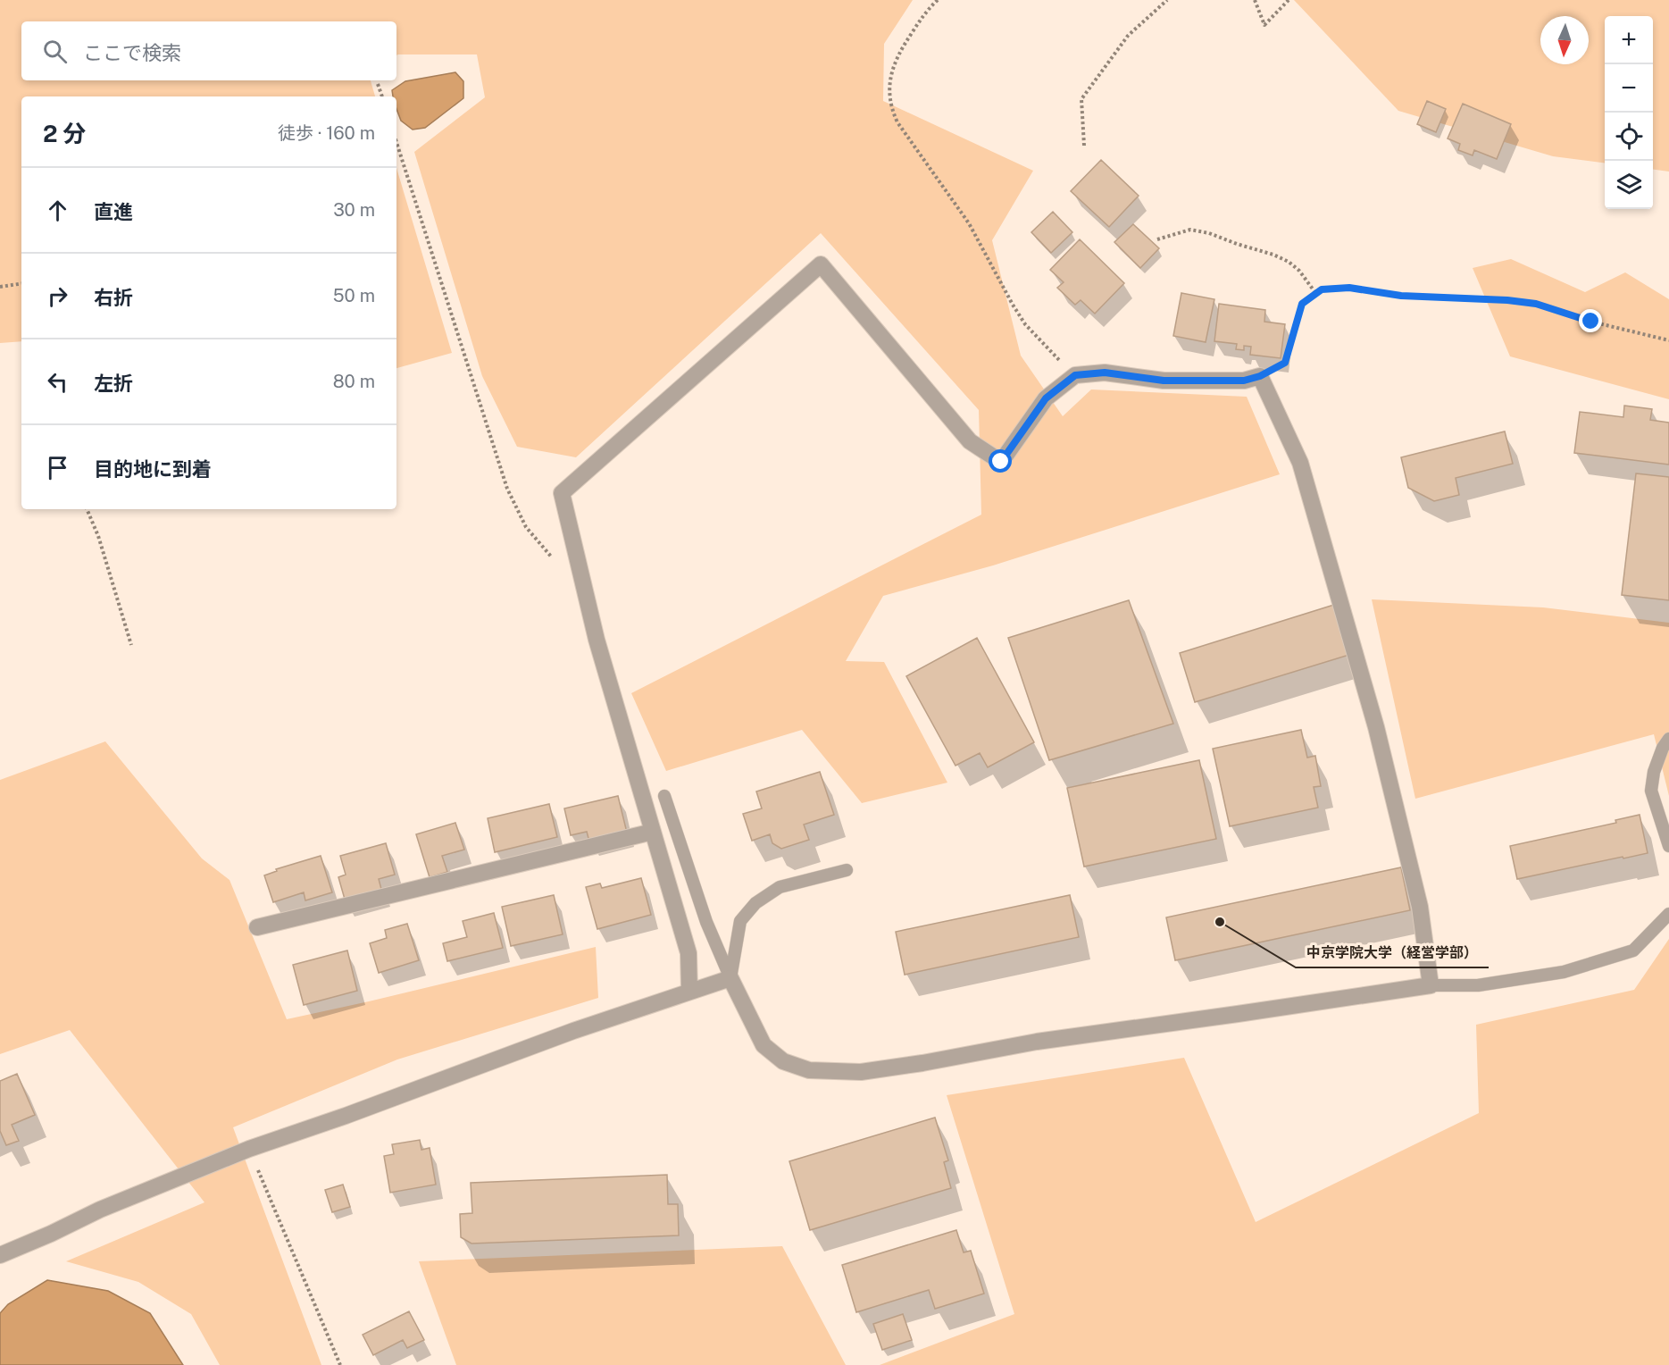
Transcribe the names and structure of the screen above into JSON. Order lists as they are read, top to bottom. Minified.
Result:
{"places":["中京学院大学（経営学部）"],"north":"bottom","page":{"map_buttons":["+","−"],"search":"ここで検索","heading":["2 分","徒歩 · 160 m"],"list":[["直進","30 m"],["右折","50 m"],["左折","80 m"],"目的地に到着"]}}
